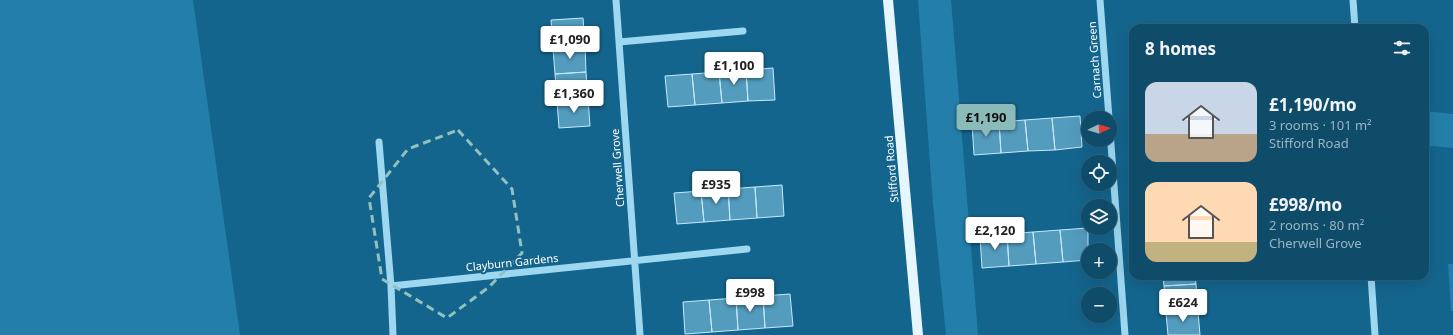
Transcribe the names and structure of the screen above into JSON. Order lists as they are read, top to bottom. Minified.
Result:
{"streets":{"main road":["Stifford Road"],"street":["Carnach Green","Cherwell Grove","Clayburn Gardens"]},"crossings":[["Cherwell Grove","Clayburn Gardens"]],"north":"right","page":{"heading":"8 homes","price":["£1,090","£1,100","£1,360","£1,190","£935","£2,120","£998","£624"],"list":[{"name":"£1,190/mo","note":"3 rooms · 101 m² · Stifford Road"},{"name":"£998/mo","note":"2 rooms · 80 m² · Cherwell Grove"}],"map_buttons":["+","−"]}}
